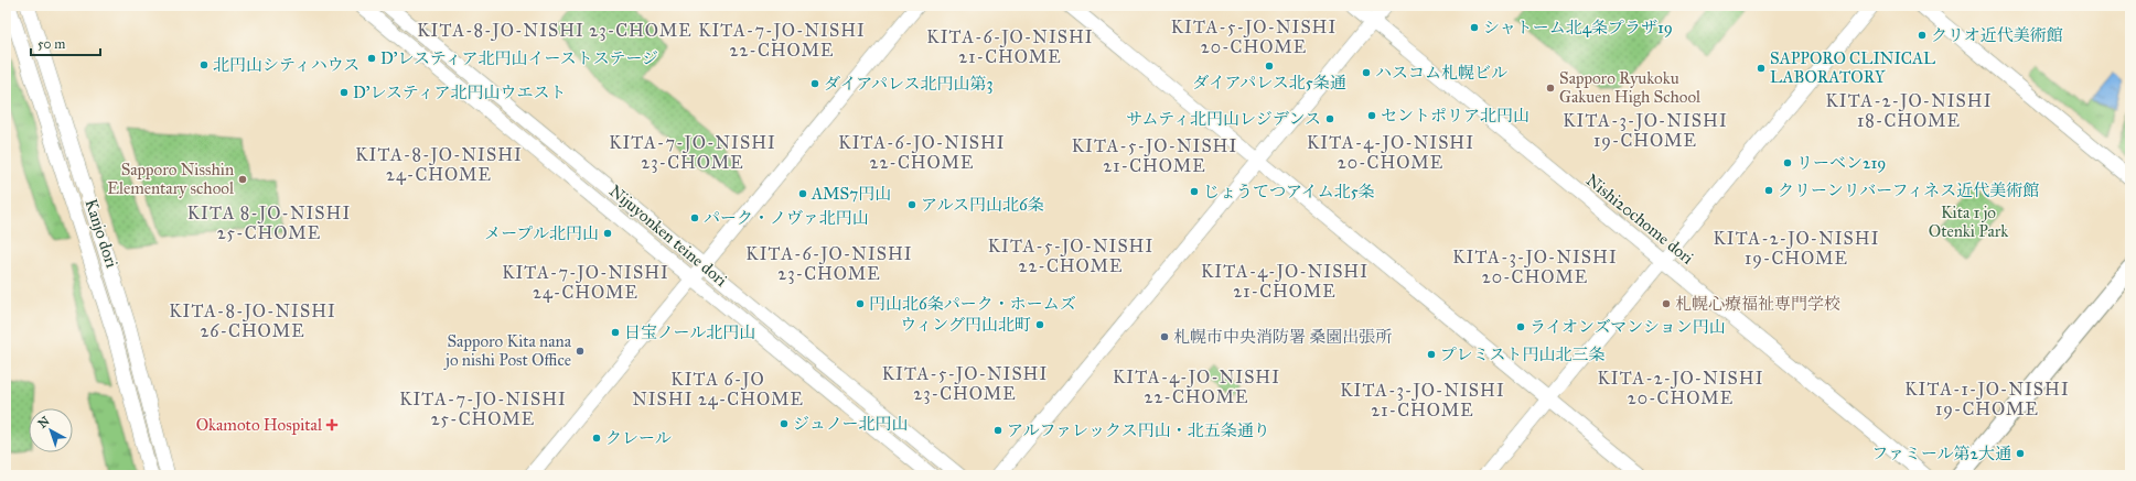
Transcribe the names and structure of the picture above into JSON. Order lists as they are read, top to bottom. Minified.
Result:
{"streets":{"street":["Nishi20chome dori","Kanjo dori","Nijuyonken teine dori"]},"districts":["KITA-5-JO-NISHI 20-CHOME","KITA-8-JO-NISHI 23-CHOME","KITA-7-JO-NISHI 22-CHOME","KITA-6-JO-NISHI 21-CHOME","KITA-2-JO-NISHI 18-CHOME","KITA-3-JO-NISHI 19-CHOME","KITA-7-JO-NISHI 23-CHOME","KITA-6-JO-NISHI 22-CHOME","KITA-4-JO-NISHI 20-CHOME","KITA-5-JO-NISHI 21-CHOME","KITA-8-JO-NISHI 24-CHOME","KITA 8-JO-NISHI 25-CHOME","KITA-2-JO-NISHI 19-CHOME","KITA-5-JO-NISHI 22-CHOME","KITA-6-JO-NISHI 23-CHOME","KITA-3-JO-NISHI 20-CHOME","KITA-4-JO-NISHI 21-CHOME","KITA-7-JO-NISHI 24-CHOME","KITA-8-JO-NISHI 26-CHOME","KITA-5-JO-NISHI 23-CHOME","KITA-4-JO-NISHI 22-CHOME","KITA-2-JO-NISHI 20-CHOME","KITA 6-JO NISHI 24-CHOME","KITA-1-JO-NISHI 19-CHOME","KITA-3-JO-NISHI 21-CHOME","KITA-7-JO-NISHI 25-CHOME"],"parks":["Kita 1 jo Otenki Park"],"places":{"other":["シャトーム北4条プラザ19","クリオ近代美術館","D'レスティア北円山イーストステージ","北円山シティハウス","ダイアパレス北5条通","SAPPORO CLINICAL LABORATORY","ハスコム札幌ビル","ダイアパレス北円山第3","Sapporo Ryukoku Gakuen High School","D’レスティア北円山ウエスト","セントポリア北円山","サムティ北円山レジデンス","リーベン219","Sapporo Nisshin Elementary school","クリーンリバーフィネス近代美術館","じょうてつアイム北5条","AMS7円山","アルス円山北6条","パーク・ノヴァ北円山","メープル北円山","円山北6条パーク・ホームズ","札幌心療福祉専門学校","ウィング円山北町","ライオンズマンション円山","日宝ノール北円山","札幌市中央消防署 桑園出張所","Sapporo Kita nana jo nishi Post Office","プレミスト円山北三条","ジュノー北円山","アルファレックス円山・北五条通り","クレール","ファミール第2大通"],"health":["Okamoto Hospital"]},"scale_bar":"50 m","north":"top left"}
